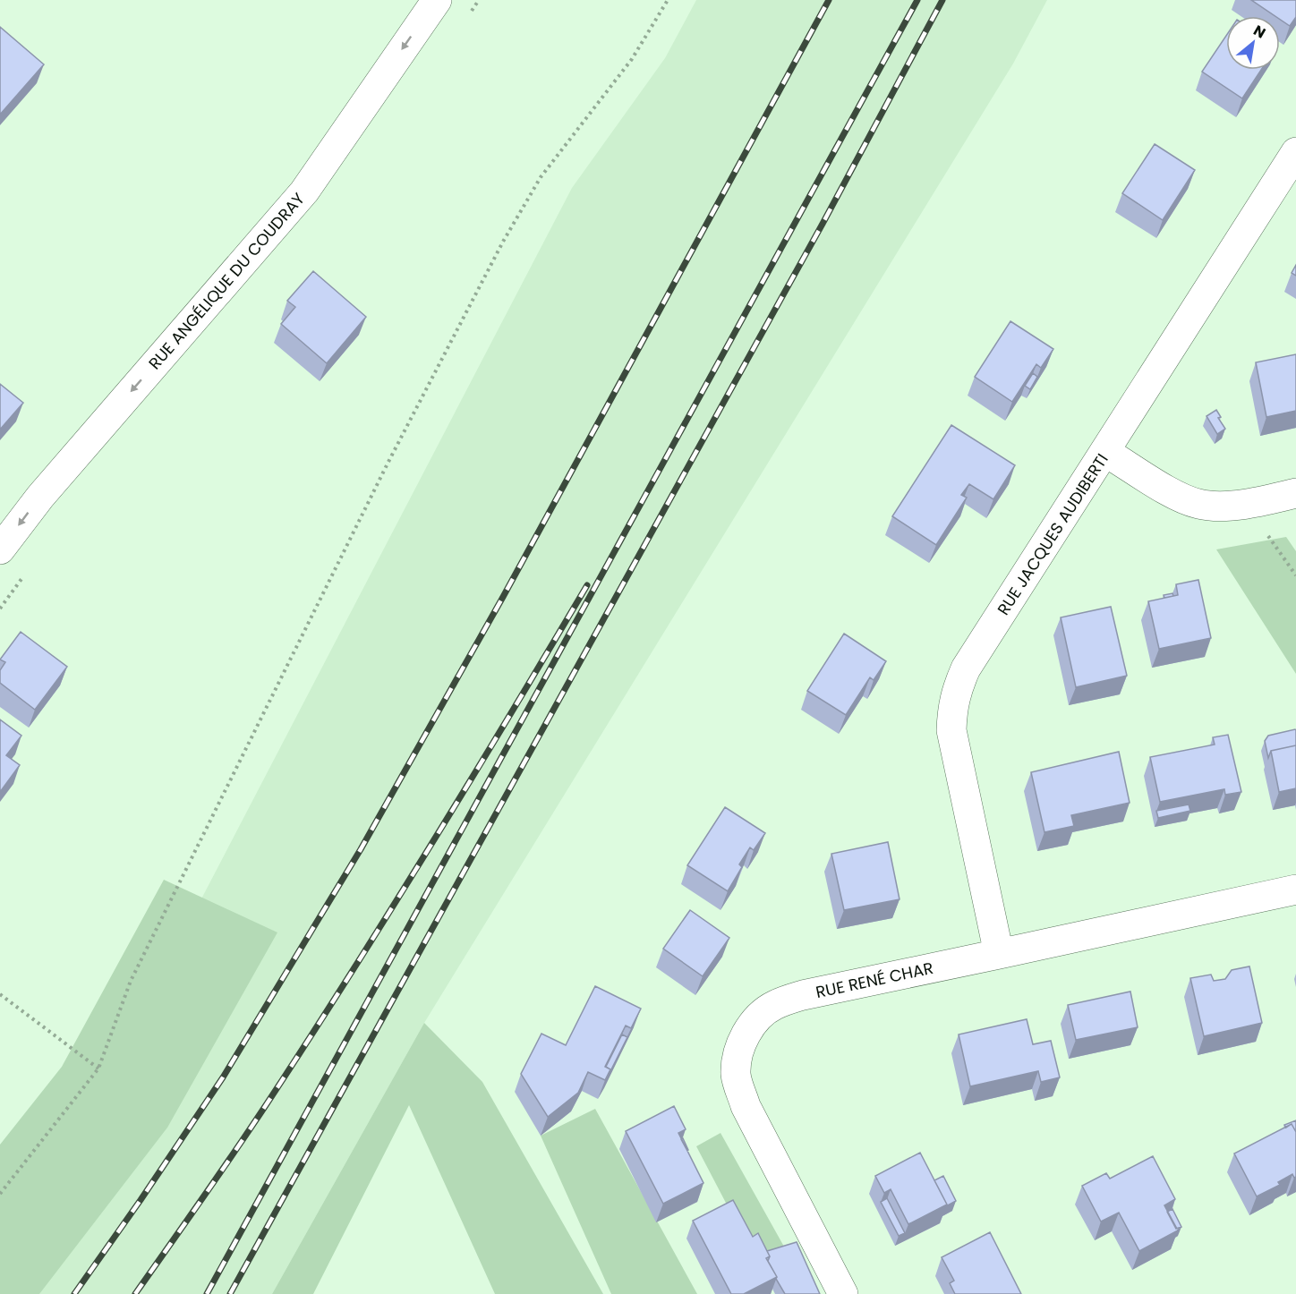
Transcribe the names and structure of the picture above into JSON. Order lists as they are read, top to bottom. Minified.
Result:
{"streets":{"street":["RUE ANGÉLIQUE DU COUDRAY","RUE JACQUES AUDIBERTI","RUE RENÉ CHAR"]},"crossings":[["RUE JACQUES AUDIBERTI","RUE RENÉ CHAR"]],"one_way":["RUE ANGÉLIQUE DU COUDRAY"],"north":"top right"}
